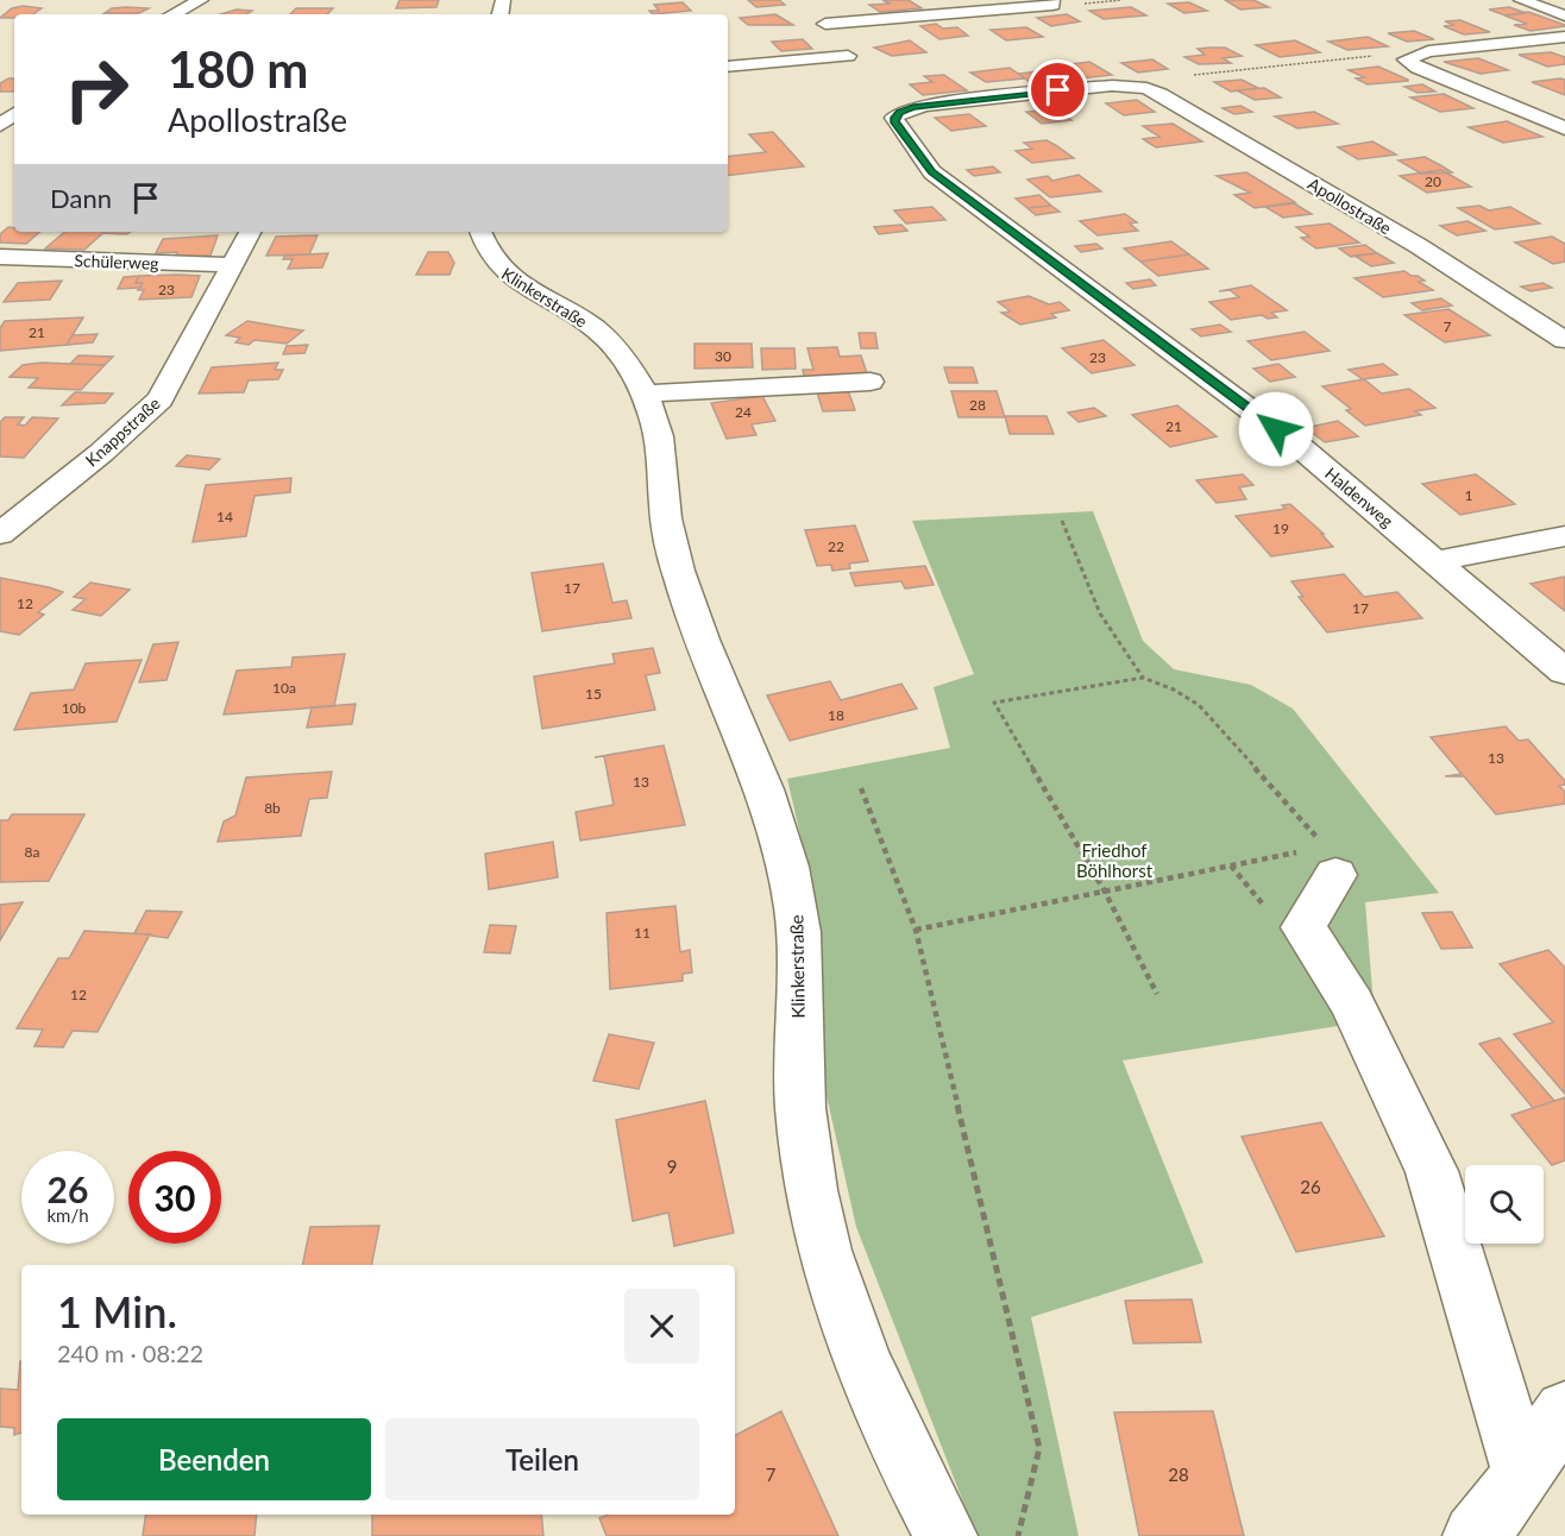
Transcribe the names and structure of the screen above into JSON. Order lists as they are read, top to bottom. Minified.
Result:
{"streets":{"street":["Apollostraße","Schülerweg","Klinkerstraße","Knappstraße","Haldenweg"]},"crossings":[["Apollostraße","Haldenweg"],["Schülerweg","Knappstraße"]],"parks":["Friedhof Böhlhorst"],"house_numbers":["20","23","7","21","30","23","28","24","21","1","14","19","22","17","12","17","10a","15","10b","18","13","13","8b","8a","11","12","9","26","7","28"],"page":{"turn":["180 m","Apollostraße"],"then":"Dann","speed":"26 km/h","limit":"30","heading":["1 Min.","240 m · 08:22"],"buttons":["Beenden","Teilen"]}}
